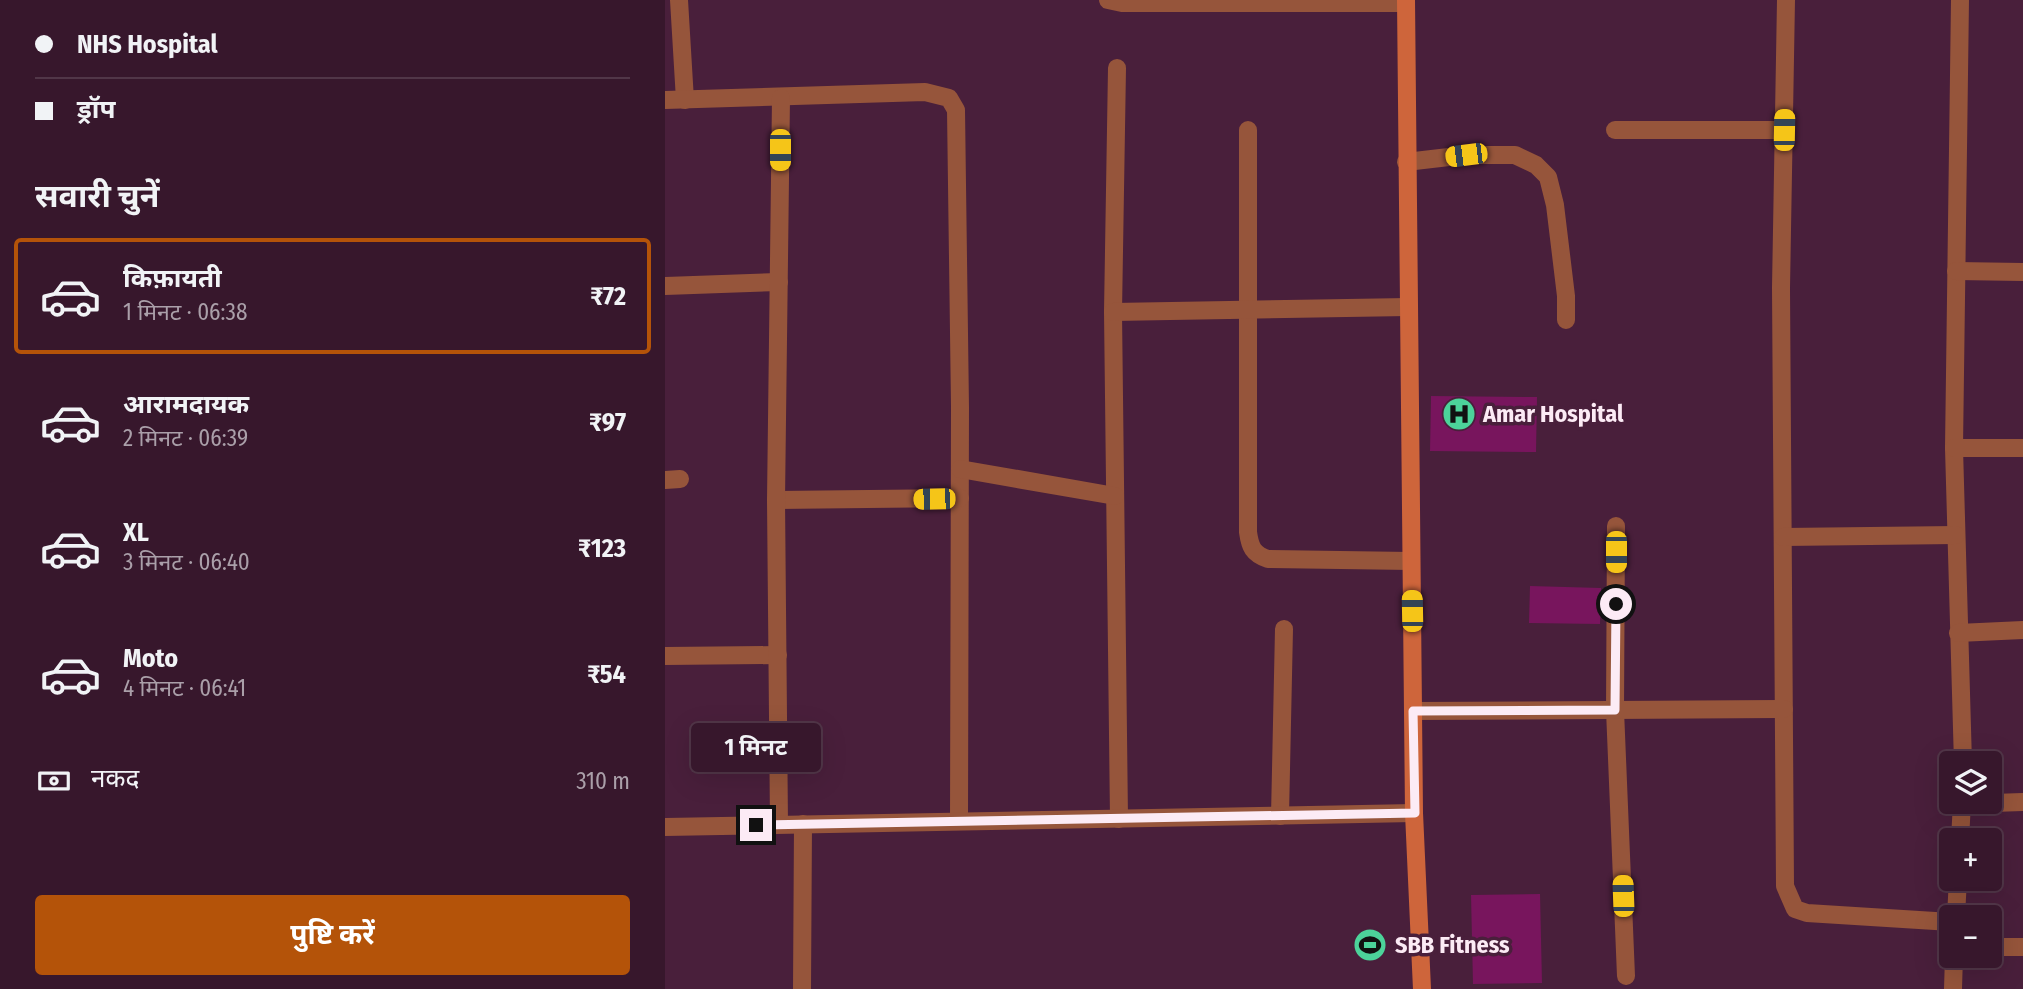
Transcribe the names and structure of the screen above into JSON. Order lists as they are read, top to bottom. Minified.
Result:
{"places":{"hospital":["Amar Hospital"],"sports":["SBB Fitness"]},"page":{"banner":["NHS Hospital","ड्रॉप"],"heading":"सवारी चुनें","list":[{"name":"किफ़ायती","note":"1 मिनट · 06:38","value":"₹72"},{"name":"आरामदायक","note":"2 मिनट · 06:39","value":"₹97"},{"name":"XL","note":"3 मिनट · 06:40","value":"₹123"},{"name":"Moto","note":"4 मिनट · 06:41","value":"₹54"}],"bubble":"1 मिनट","pay":["नकद","310 m"],"map_buttons":["+","−"],"buttons":"पुष्टि करें"}}
